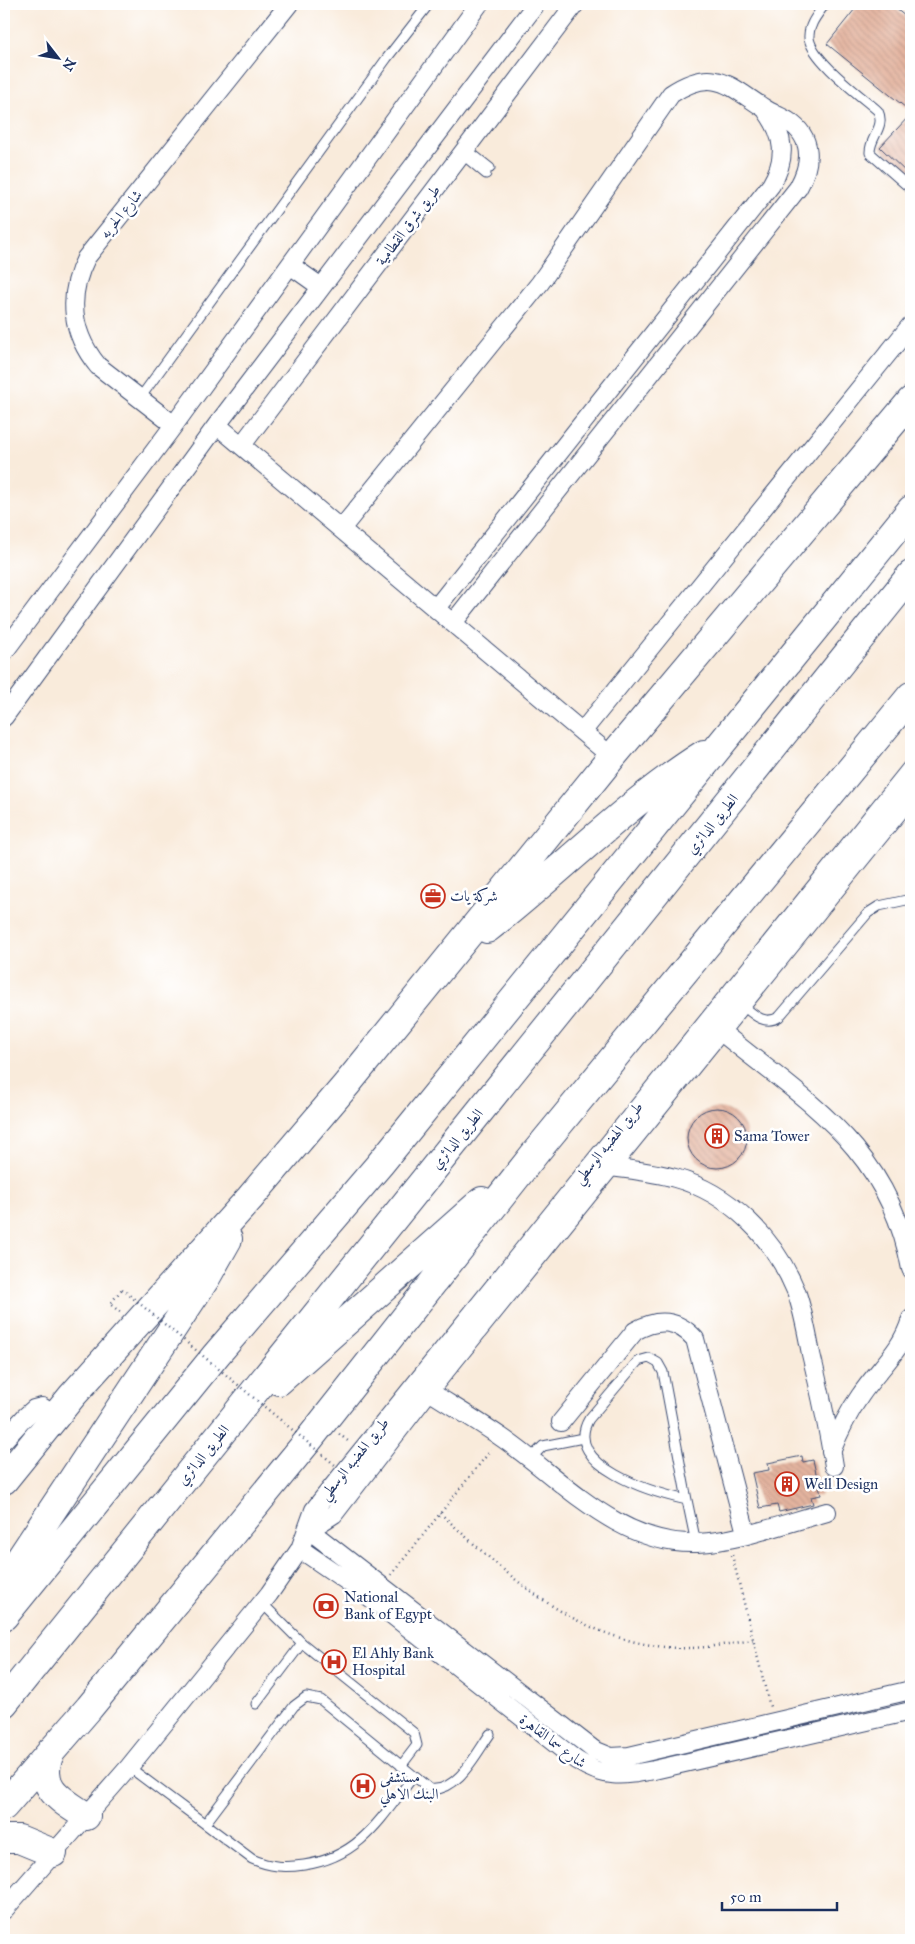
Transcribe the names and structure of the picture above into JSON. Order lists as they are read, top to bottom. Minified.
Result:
{"streets":{"highway":["الطريق الدائري"],"street":["شارع الحريه","طريق شرق القطامية","طريق الهضبه الوسطي","شارع سما القاهرة"]},"crossings":[["طريق الهضبه الوسطي","شارع سما القاهرة"]],"places":{"office":["شركة يات"],"building":["Sama Tower","Well Design"],"bank":["National Bank of Egypt"],"hospital":["El Ahly Bank Hospital","مستشفى البنك الاهلي"]},"scale_bar":"50 m","north":"bottom right"}
